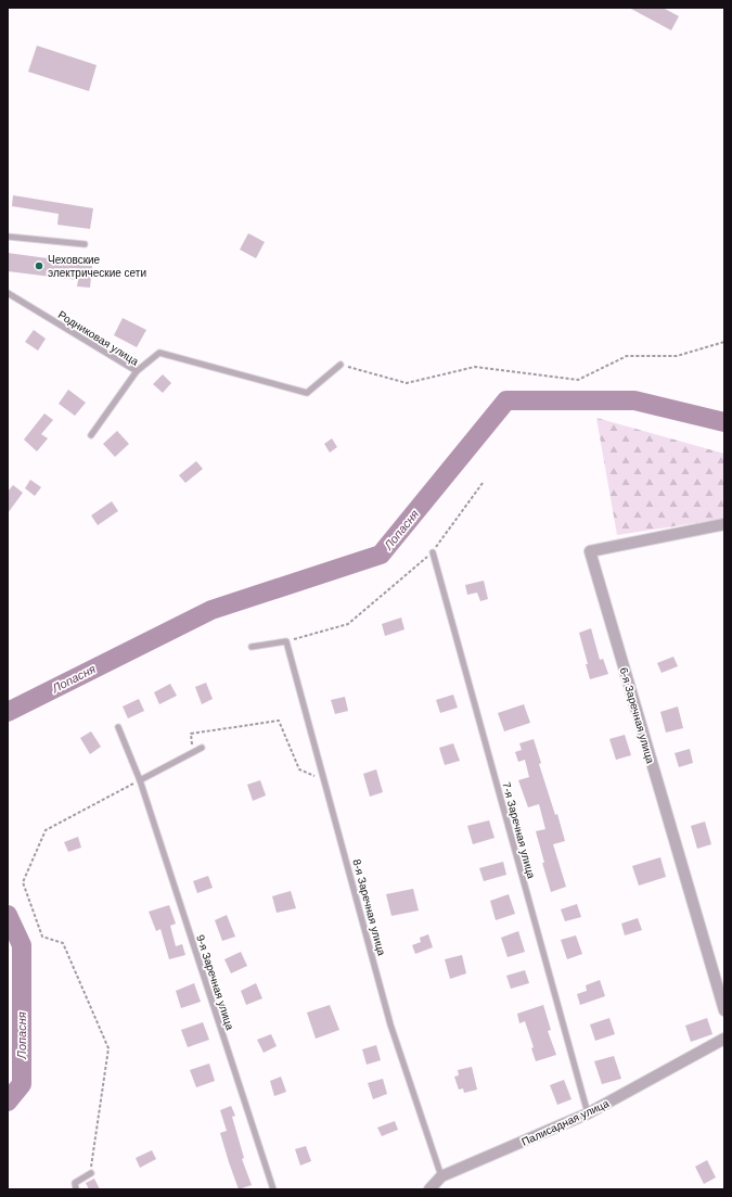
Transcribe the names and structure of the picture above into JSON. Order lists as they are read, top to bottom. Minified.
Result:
{"streets":{"street":["6-я Заречная улица","Палисадная улица"],"lane":["Родниковая улица","7-я Заречная улица","8-я Заречная улица","9-я Заречная улица"]},"crossings":[["7-я Заречная улица","Палисадная улица"],["8-я Заречная улица","Палисадная улица"]],"water":["Лопасня"],"places":["Чеховские электрические сети"]}
